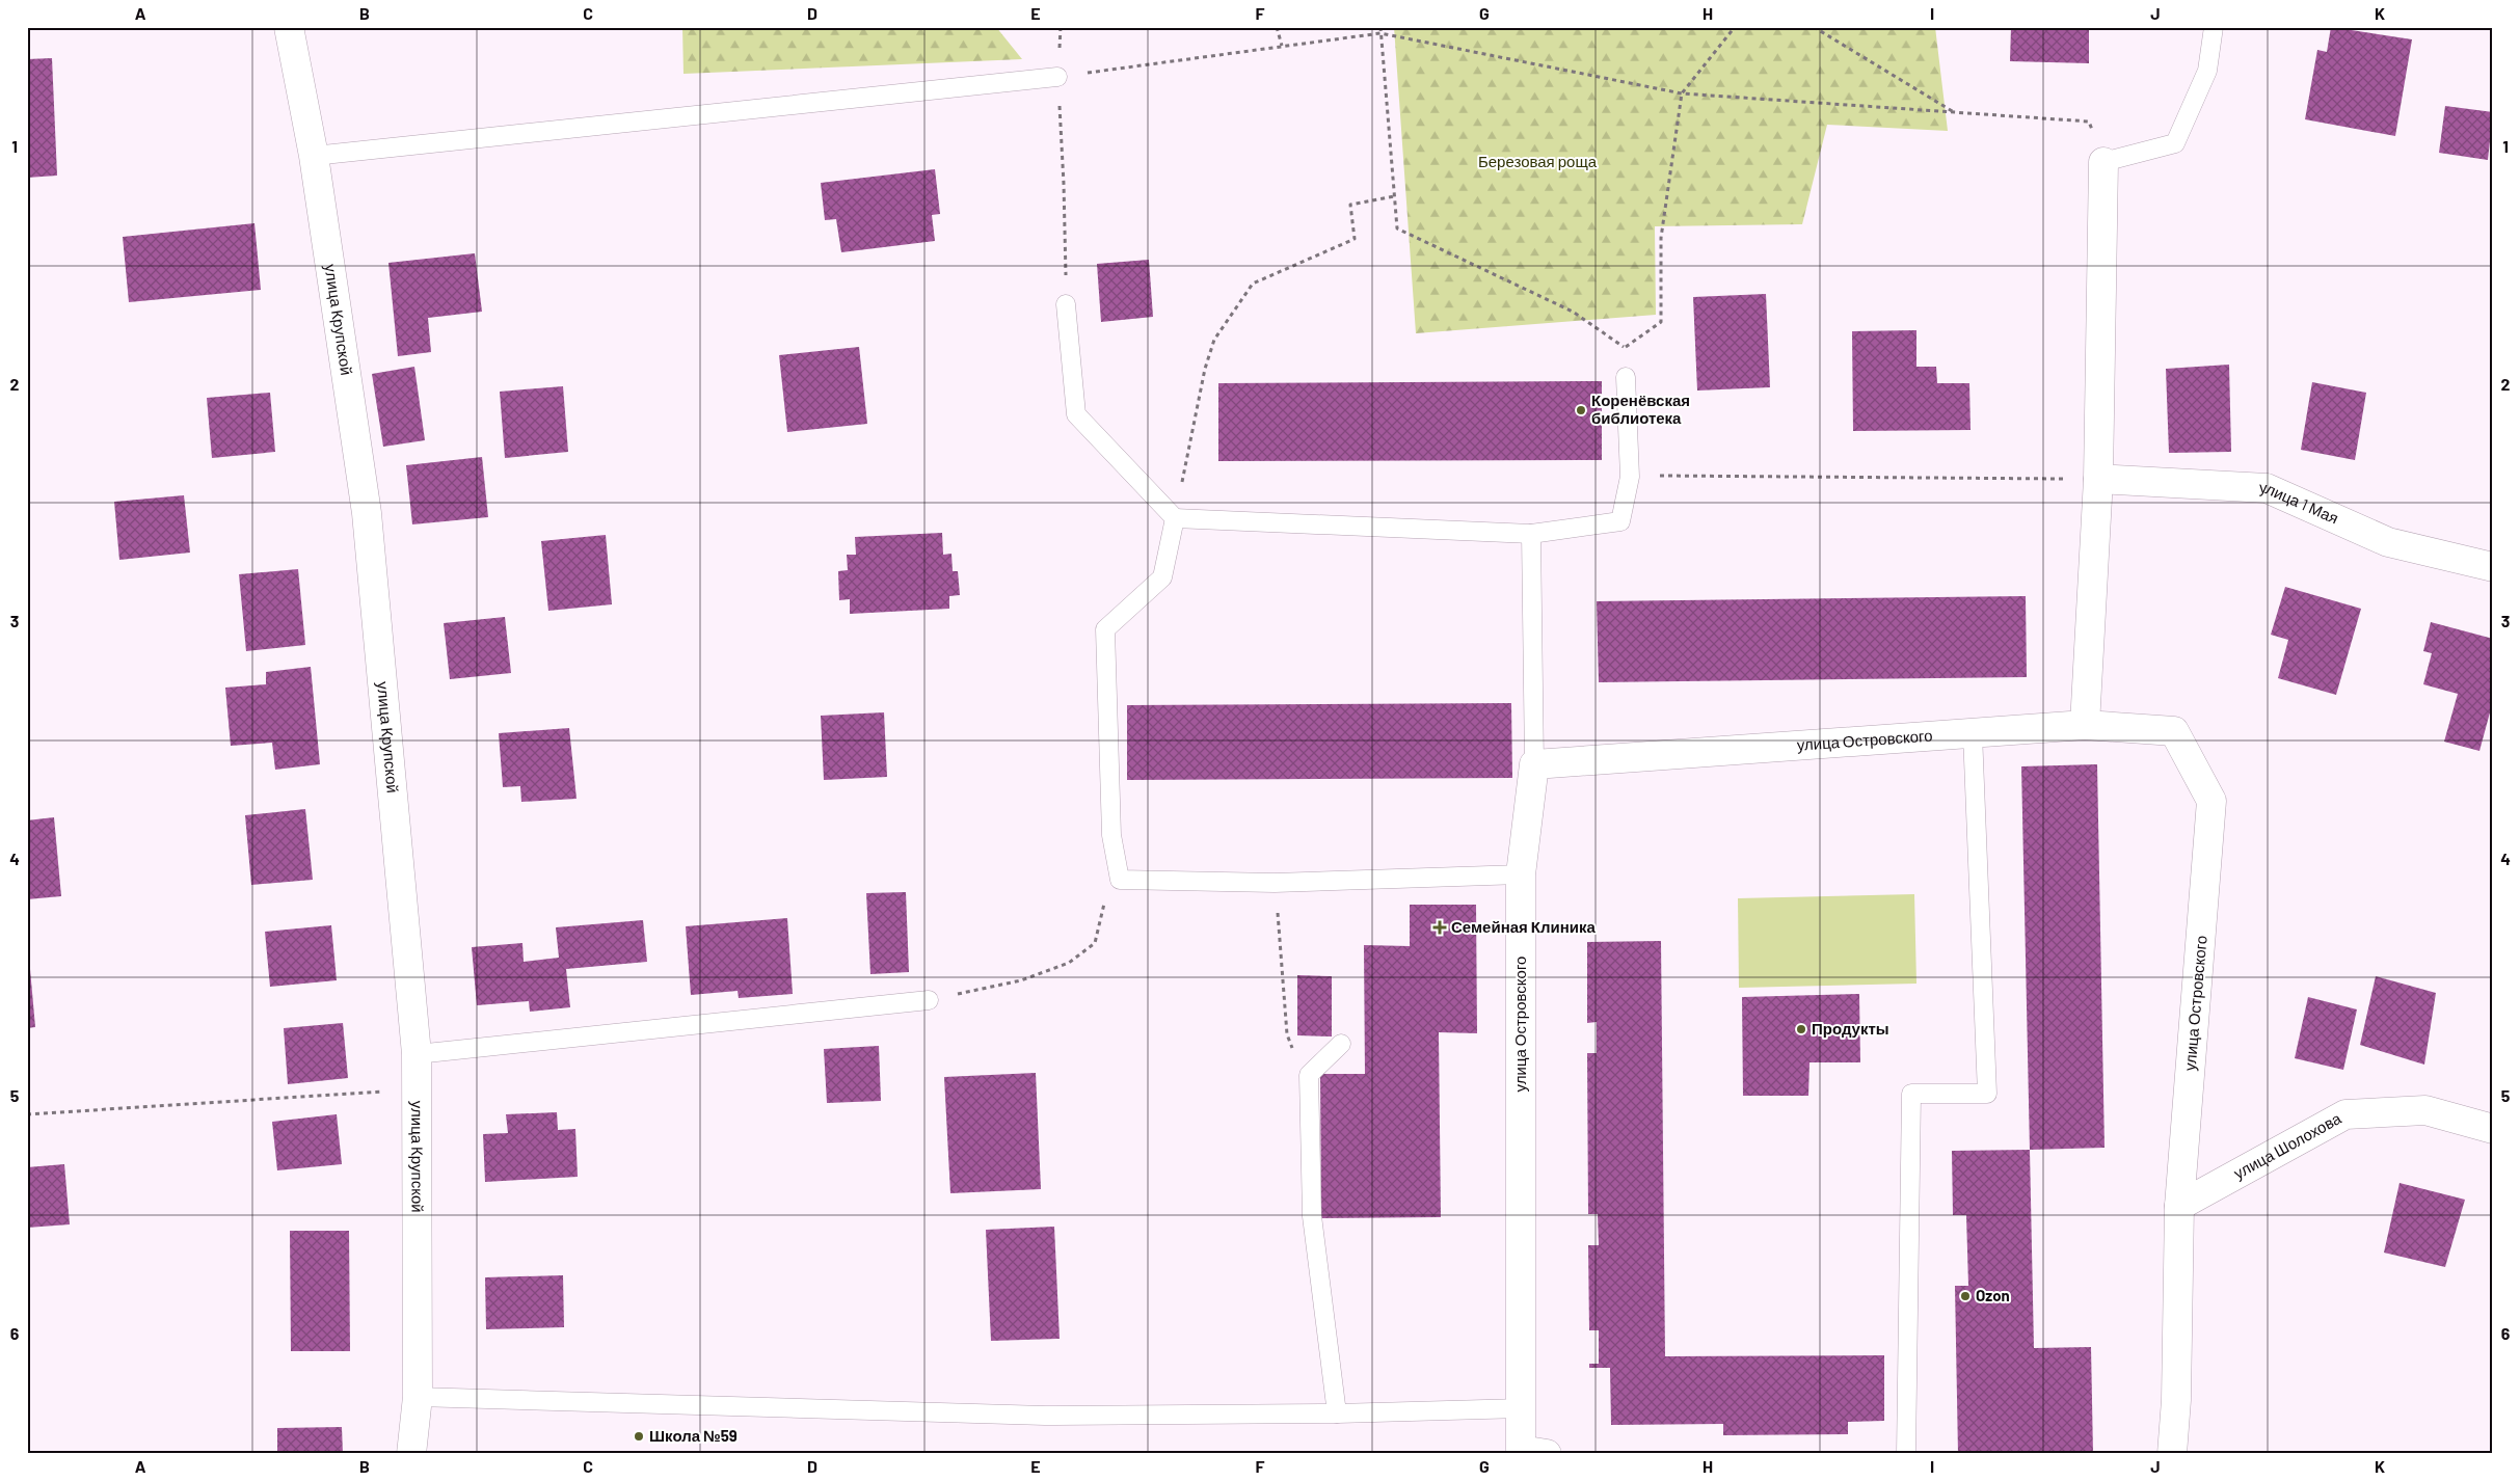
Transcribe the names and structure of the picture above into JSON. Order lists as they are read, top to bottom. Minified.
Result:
{"streets":{"street":["улица Крупской","улица 1 Мая","улица Островского","улица Шолохова"]},"crossings":[["улица Островского","улица Шолохова"]],"parks":["Березовая роща"],"places":{"other":["Коренёвская библиотека","Продукты","Ozon","Школа №59"],"health":["Семейная Клиника"]},"grid":{"columns":["A","B","C","D","E","F","G","H","I","J","K"],"rows":["1","2","3","4","5","6"]}}
